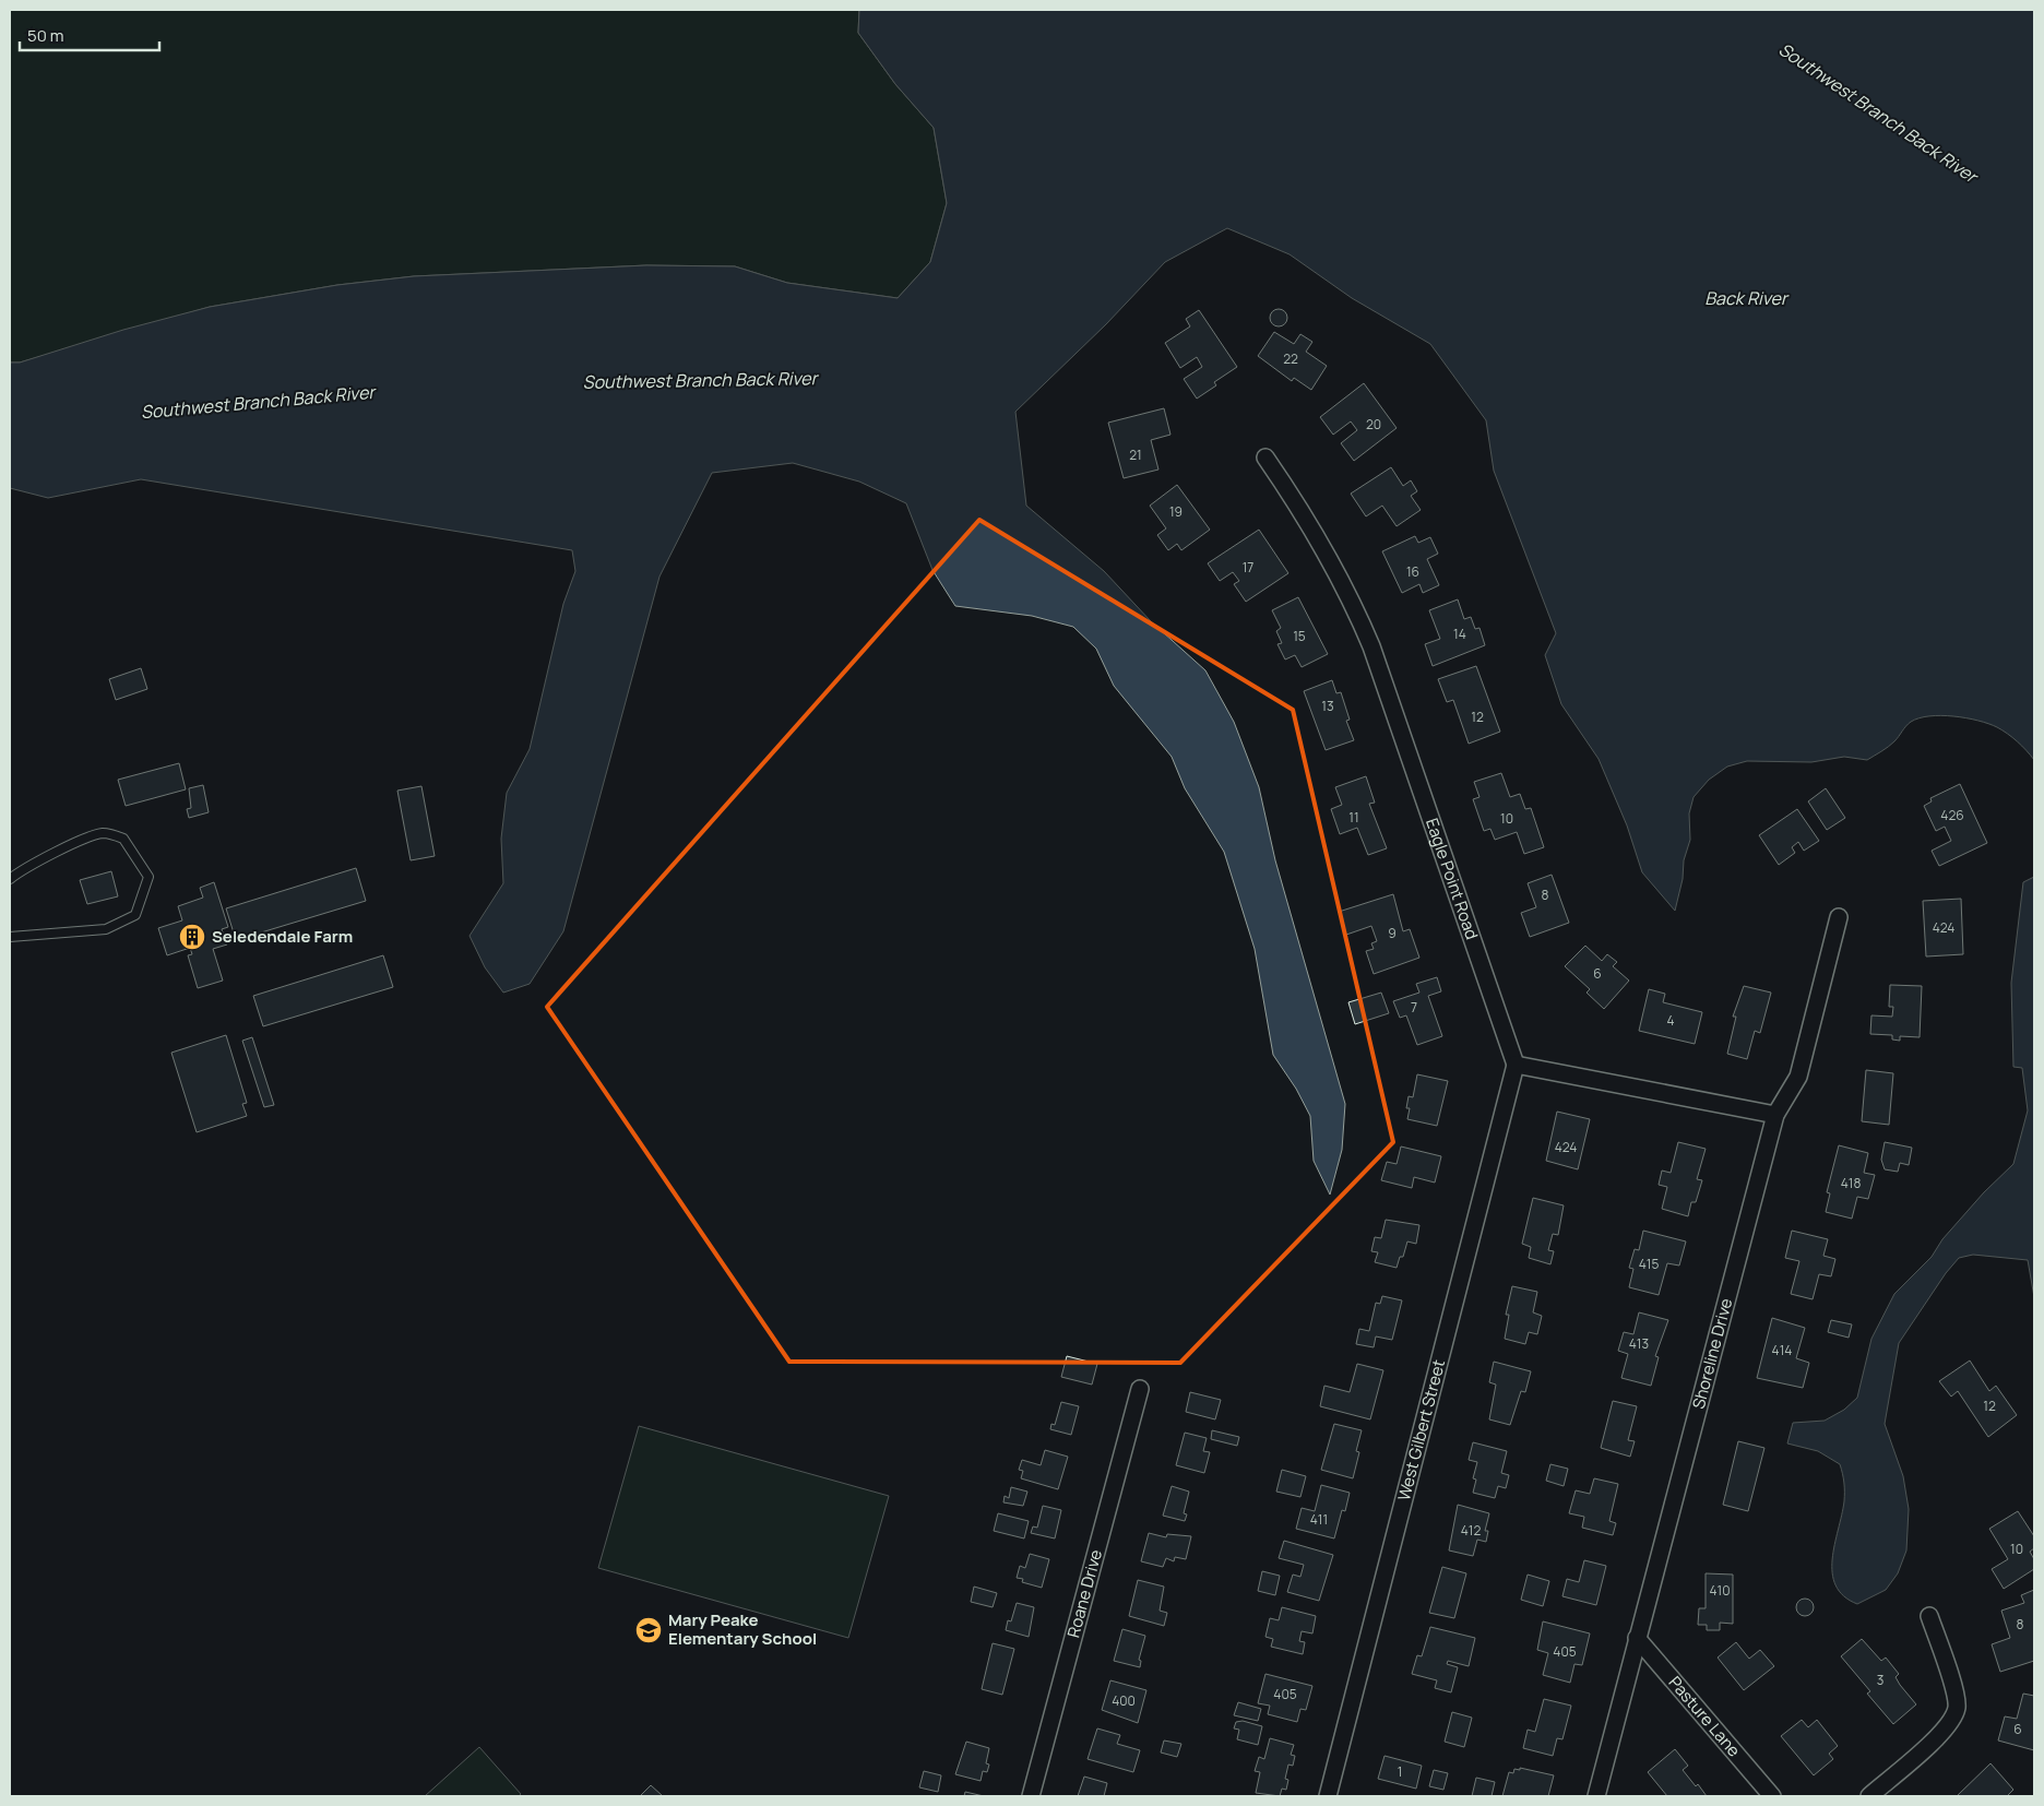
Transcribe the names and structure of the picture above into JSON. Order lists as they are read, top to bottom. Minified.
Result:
{"streets":{"street":["Eagle Point Road","Shoreline Drive","West Gilbert Street","Roane Drive","Pasture Lane"]},"crossings":[["Eagle Point Road","West Gilbert Street"],["Shoreline Drive","Pasture Lane"]],"water":["Southwest Branch Back River","Back River"],"places":{"building":["Seledendale Farm"],"school or university":["Mary Peake Elementary School"]},"house_numbers":["22","20","21","19","17","16","14","15","13","12","426","11","10","8","424","9","6","7","4","424","418","415","413","414","12","411","412","10","410","8","405","3","405","400","6","1"],"scale_bar":"50 m"}
